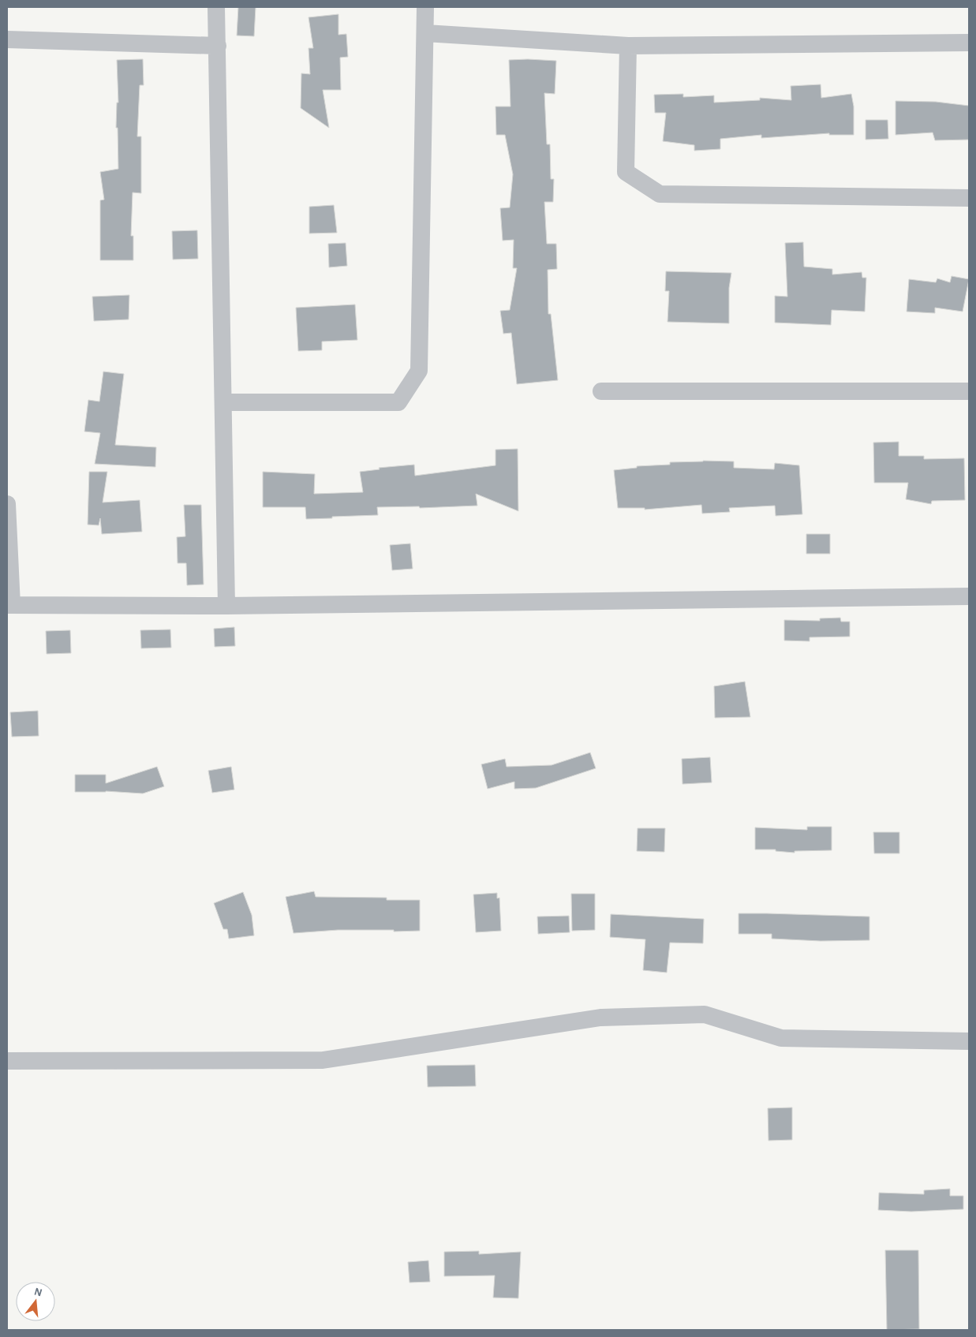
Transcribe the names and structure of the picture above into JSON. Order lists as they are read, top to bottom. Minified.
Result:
{"north":"top"}
